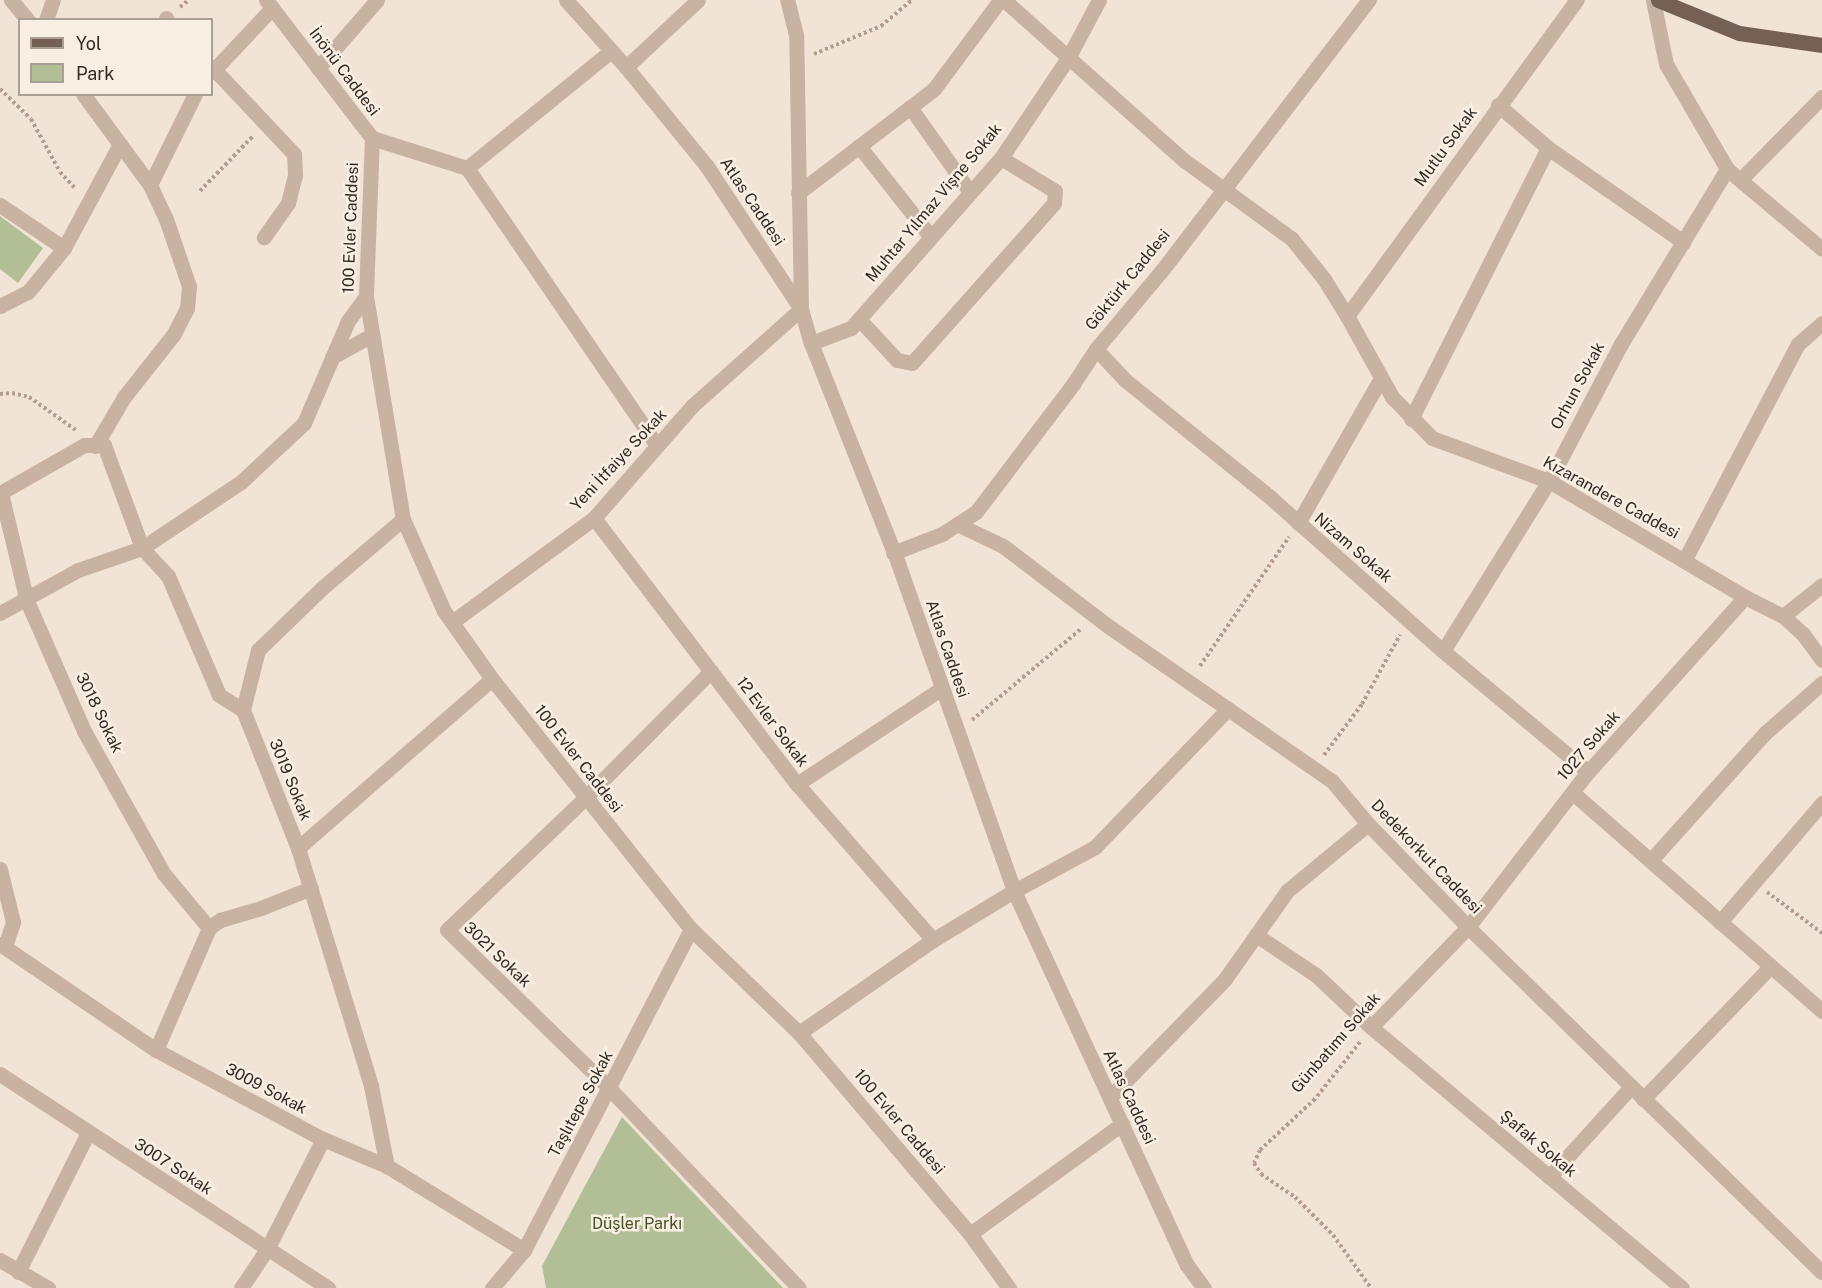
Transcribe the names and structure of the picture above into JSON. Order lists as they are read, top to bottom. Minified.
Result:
{"streets":{"street":["İnönü Caddesi","Mutlu Sokak","Atlas Caddesi","Muhtar Yılmaz Vişne Sokak","100 Evler Caddesi","Göktürk Caddesi","Orhun Sokak","Yeni İtfaiye Sokak","Kızarandere Caddesi","Nizam Sokak","3018 Sokak","12 Evler Sokak","1027 Sokak","3019 Sokak","Dedekorkut Caddesi","3021 Sokak","Günbatımı Sokak","3009 Sokak","Taşlıtepe Sokak","Şafak Sokak","3007 Sokak"]},"crossings":[["İnönü Caddesi","100 Evler Caddesi"],["Mutlu Sokak","Kızarandere Caddesi"],["Atlas Caddesi","Muhtar Yılmaz Vişne Sokak"],["Atlas Caddesi","Göktürk Caddesi"],["Atlas Caddesi","Yeni İtfaiye Sokak"],["Muhtar Yılmaz Vişne Sokak","Kızarandere Caddesi"],["100 Evler Caddesi","Yeni İtfaiye Sokak"],["100 Evler Caddesi","3021 Sokak"],["100 Evler Caddesi","Taşlıtepe Sokak"],["Göktürk Caddesi","Kızarandere Caddesi"],["Göktürk Caddesi","Nizam Sokak"],["Göktürk Caddesi","Dedekorkut Caddesi"],["Orhun Sokak","Kızarandere Caddesi"],["Orhun Sokak","Nizam Sokak"],["Yeni İtfaiye Sokak","12 Evler Sokak"],["Kızarandere Caddesi","1027 Sokak"],["Nizam Sokak","1027 Sokak"],["1027 Sokak","Dedekorkut Caddesi"],["1027 Sokak","Günbatımı Sokak"],["3019 Sokak","3009 Sokak"],["Dedekorkut Caddesi","Günbatımı Sokak"],["3021 Sokak","Taşlıtepe Sokak"],["Günbatımı Sokak","Şafak Sokak"],["3009 Sokak","Taşlıtepe Sokak"]],"parks":["Düşler Parkı"],"legend":["Yol","Park"]}
